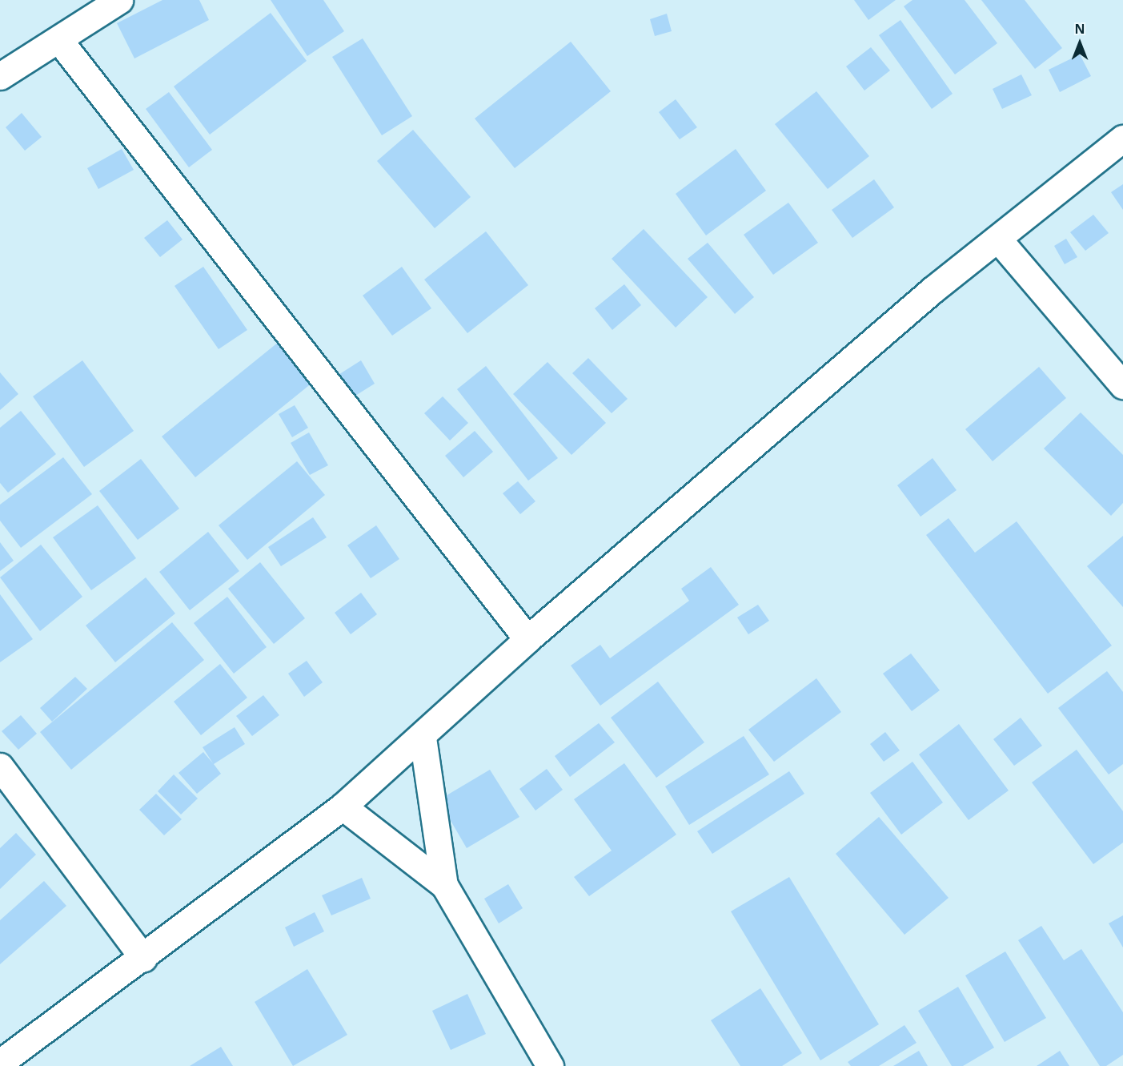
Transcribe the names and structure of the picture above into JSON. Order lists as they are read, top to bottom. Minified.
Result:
{"north":"top"}
